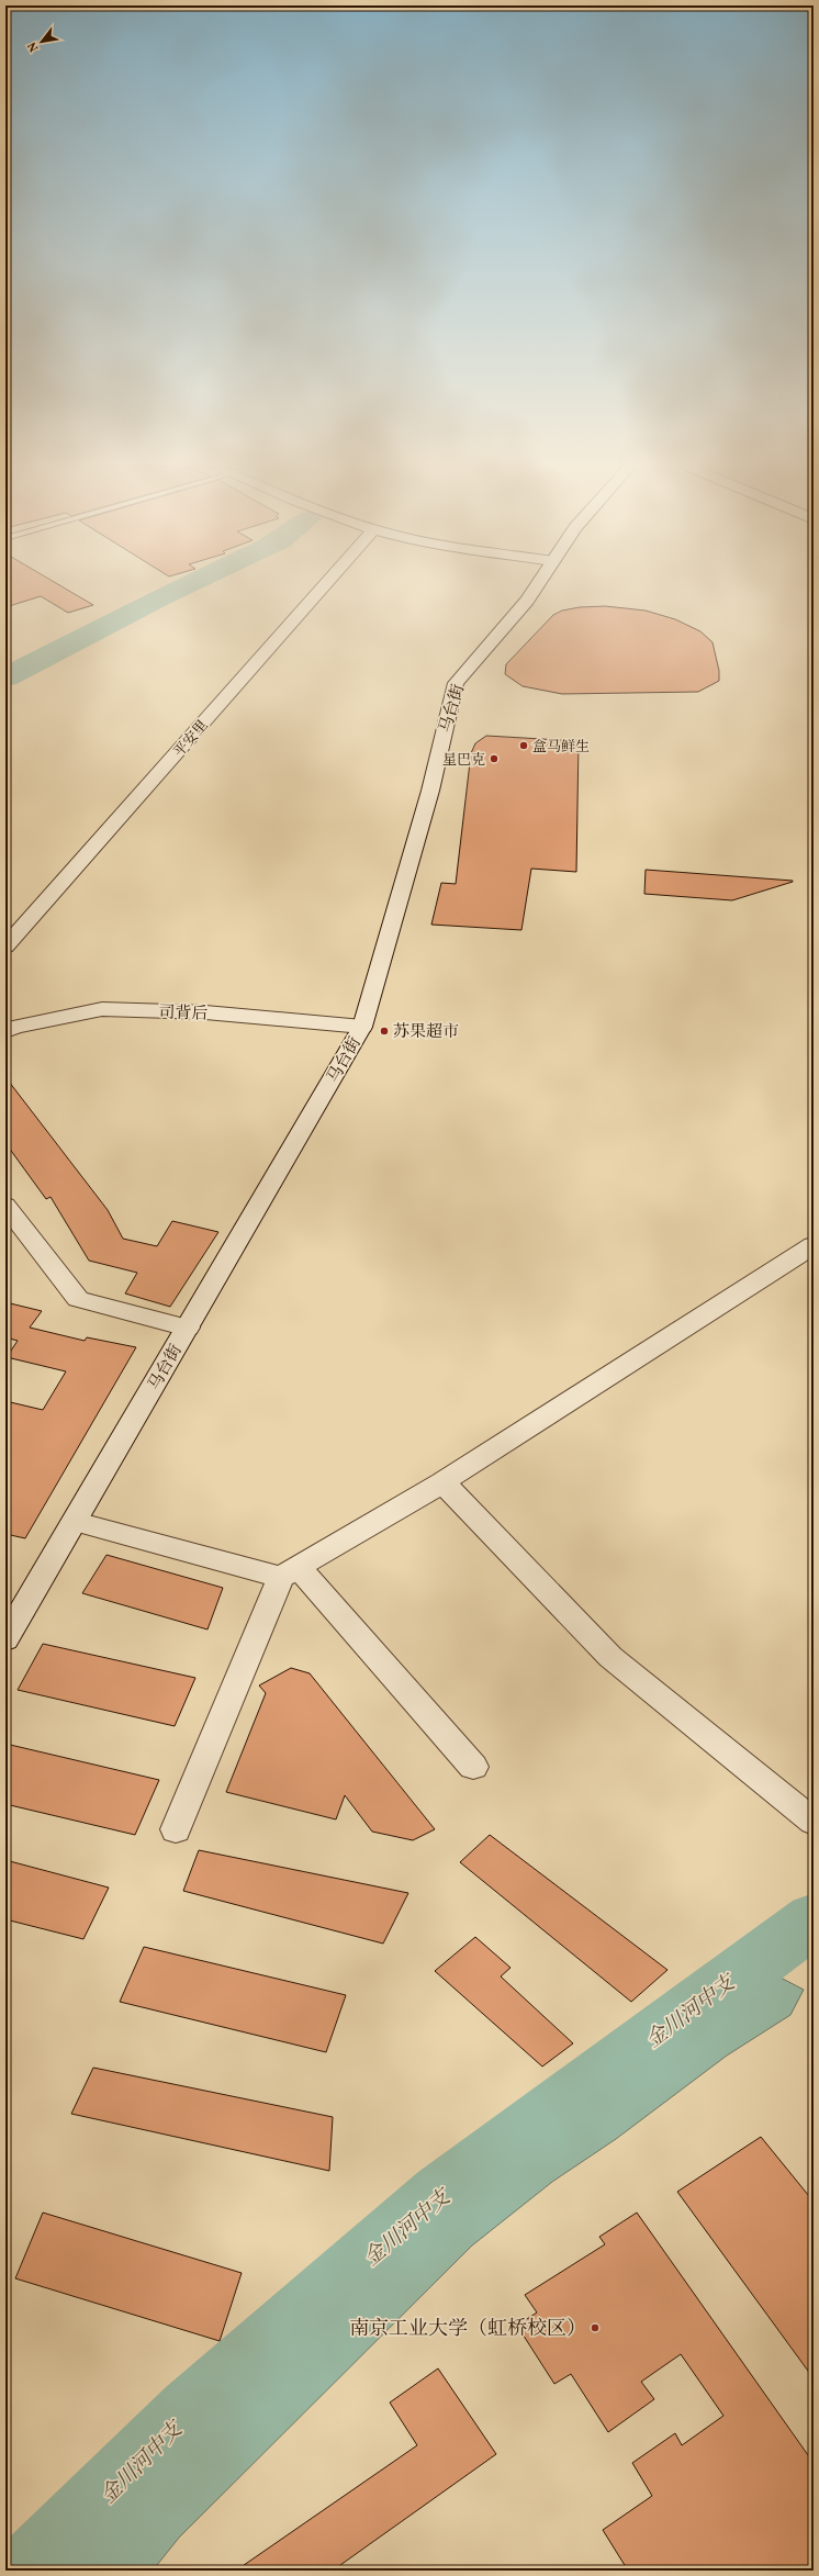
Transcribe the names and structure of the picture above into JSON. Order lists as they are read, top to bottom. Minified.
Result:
{"streets":{"street":["马台街","平安里","司背后"]},"crossings":[["马台街","司背后"]],"water":["金川河中支"],"places":["盒马鲜生","星巴克","苏果超市","南京工业大学（虹桥校区）"],"north":"bottom left"}
